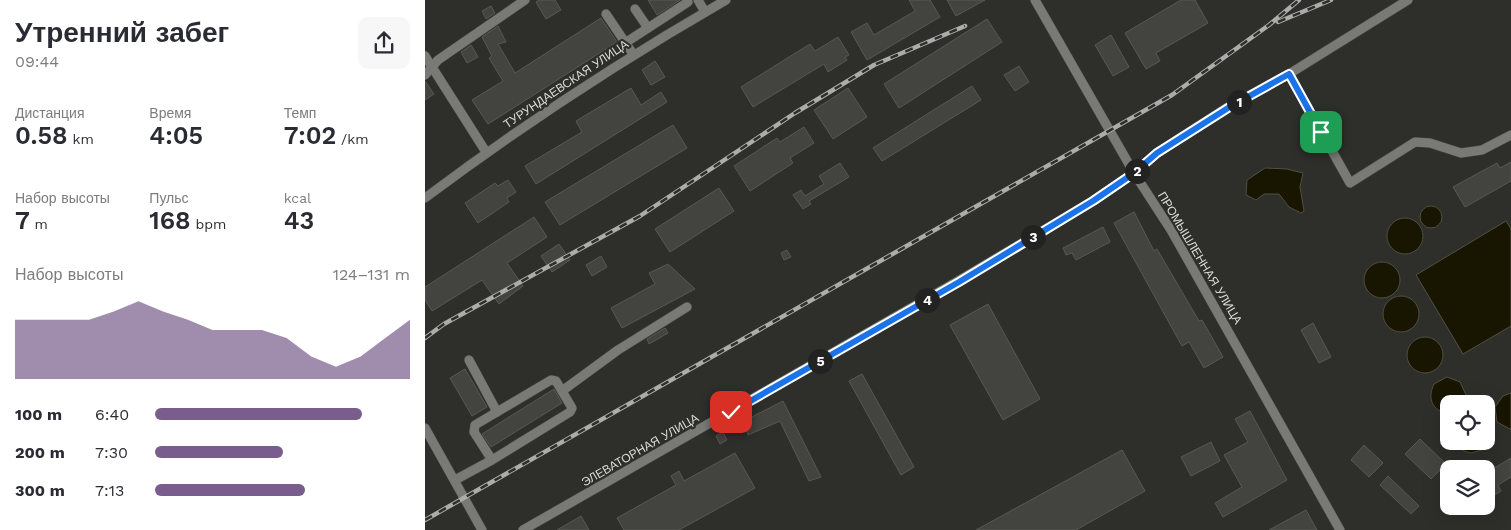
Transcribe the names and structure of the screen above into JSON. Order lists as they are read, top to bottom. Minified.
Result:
{"streets":{"street":["ТУРУНДАЕВСКАЯ УЛИЦА","ПРОМЫШЛЕННАЯ УЛИЦА","ЭЛЕВАТОРНАЯ УЛИЦА"]},"crossings":[["ПРОМЫШЛЕННАЯ УЛИЦА","ЭЛЕВАТОРНАЯ УЛИЦА"]],"page":{"heading":["Утренний забег","09:44"],"stats":[["Дистанция","0.58 km"],["Время","4:05"],["Темп","7:02 /km"],["Набор высоты","7 m"],["Пульс","168 bpm"],["kcal","43"]],"pins":["1","2","3","4","5"],"chart":["Набор высоты","124–131 m"],"list":[{"name":"100 m","note":"6:40"},{"name":"200 m","note":"7:30"},{"name":"300 m","note":"7:13"}]}}
